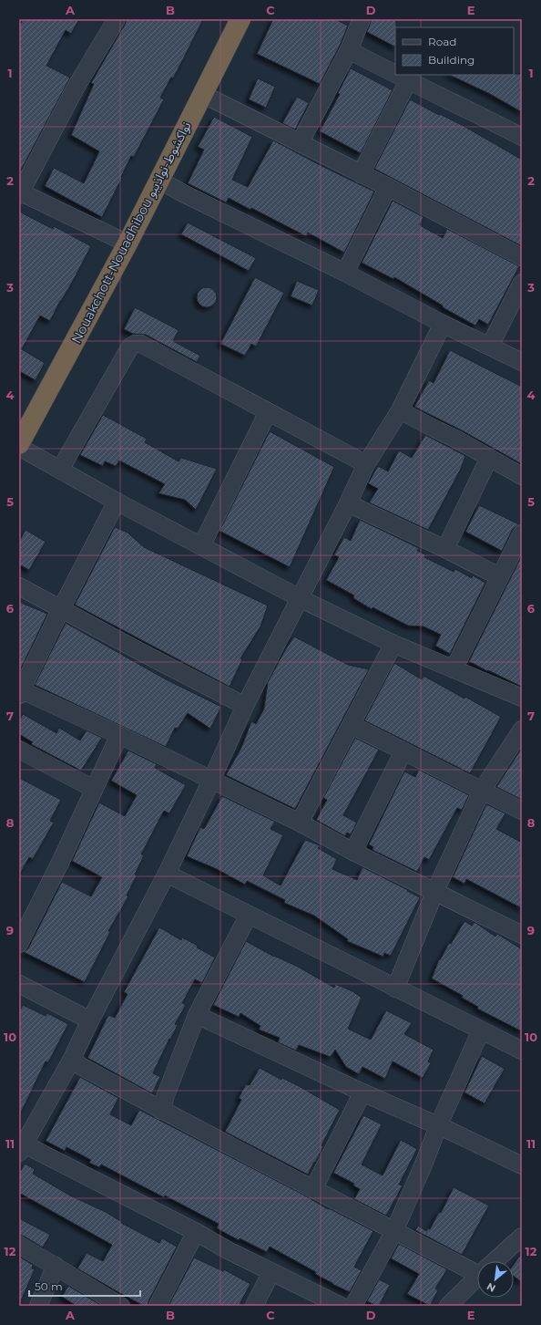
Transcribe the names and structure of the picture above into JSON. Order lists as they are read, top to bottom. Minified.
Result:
{"streets":{"highway":["Nouakchott-Nouadhibou نواكشوط-نواذيبو"]},"legend":["Road","Building"],"scale_bar":"50 m","north":"bottom left","grid":{"columns":["A","B","C","D","E"],"rows":["1","2","3","4","5","6","7","8","9","10","11","12"]}}
